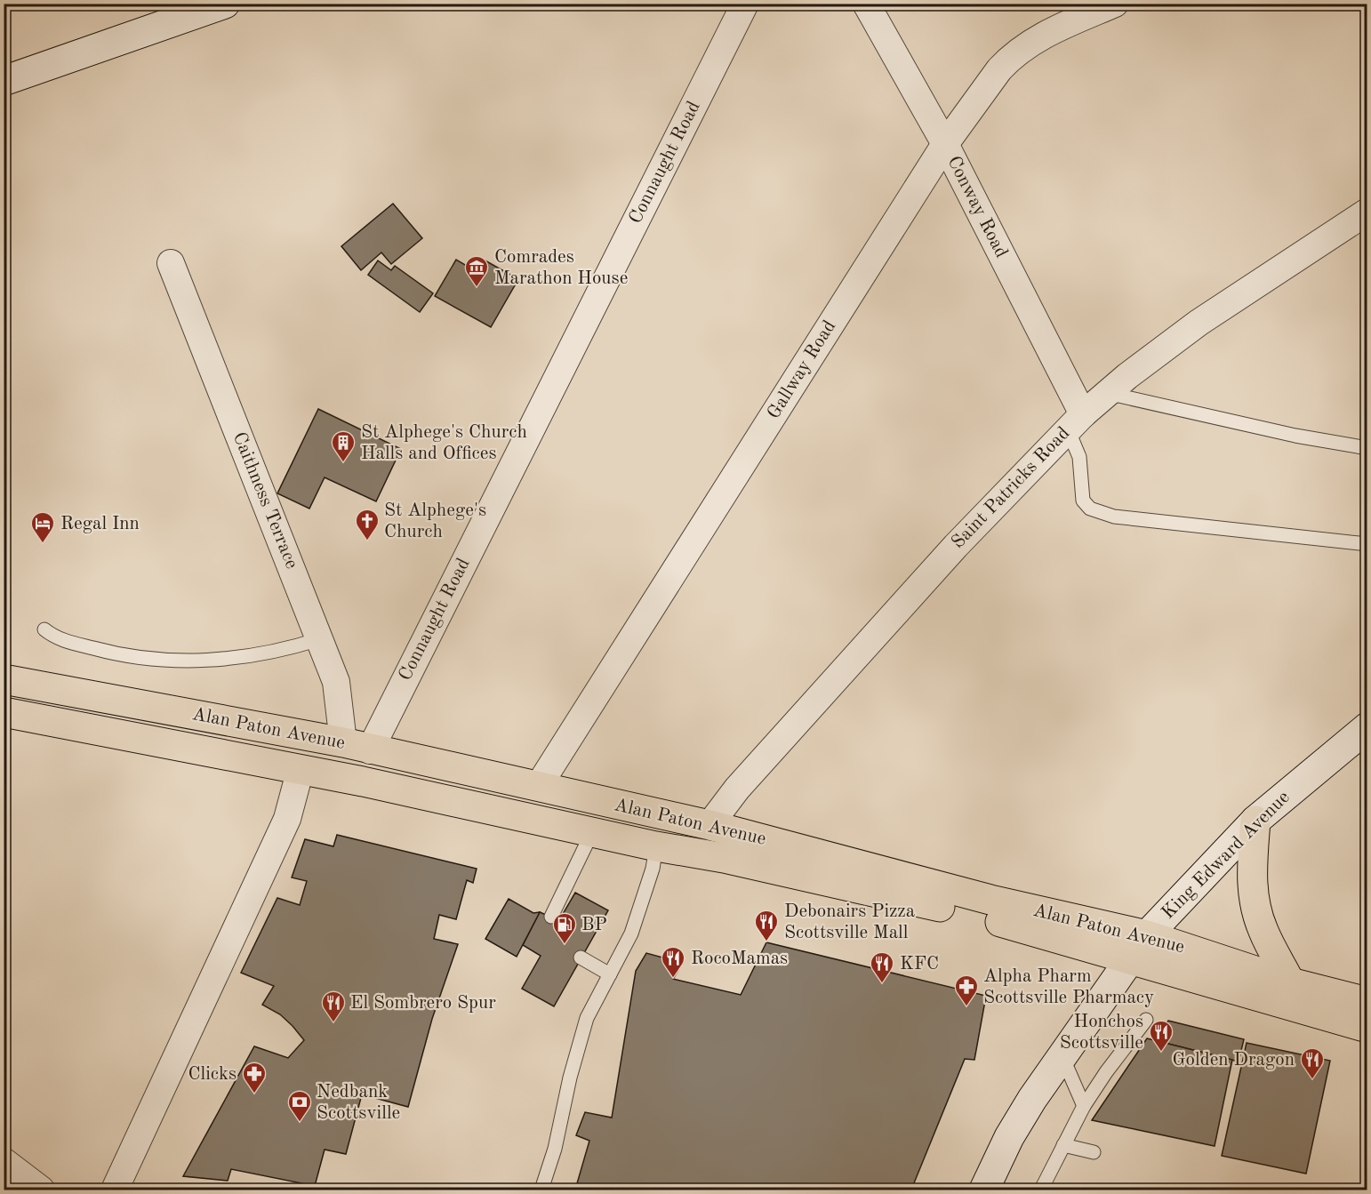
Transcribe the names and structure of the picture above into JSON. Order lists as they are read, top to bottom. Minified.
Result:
{"streets":{"main road":["Alan Paton Avenue"],"street":["Connaught Road","Conway Road","Gallway Road","Saint Patricks Road","Caithness Terrace","King Edward Avenue"]},"crossings":[["Connaught Road","Caithness Terrace"],["Connaught Road","Alan Paton Avenue"],["Conway Road","Gallway Road"],["Conway Road","Saint Patricks Road"],["Gallway Road","Alan Paton Avenue"],["Saint Patricks Road","Alan Paton Avenue"],["Caithness Terrace","Alan Paton Avenue"],["Alan Paton Avenue","King Edward Avenue"]],"places":{"museum":["Comrades Marathon House"],"building":["St Alphege's Church Halls and Offices"],"church":["St Alphege's Church"],"hotel":["Regal Inn"],"restaurant":["Debonairs Pizza Scottsville Mall","RocoMamas","KFC","El Sombrero Spur","Honchos Scottsville","Golden Dragon"],"fuel station":["BP"],"pharmacy":["Alpha Pharm Scottsville Pharmacy","Clicks"],"bank":["Nedbank Scottsville"]}}
